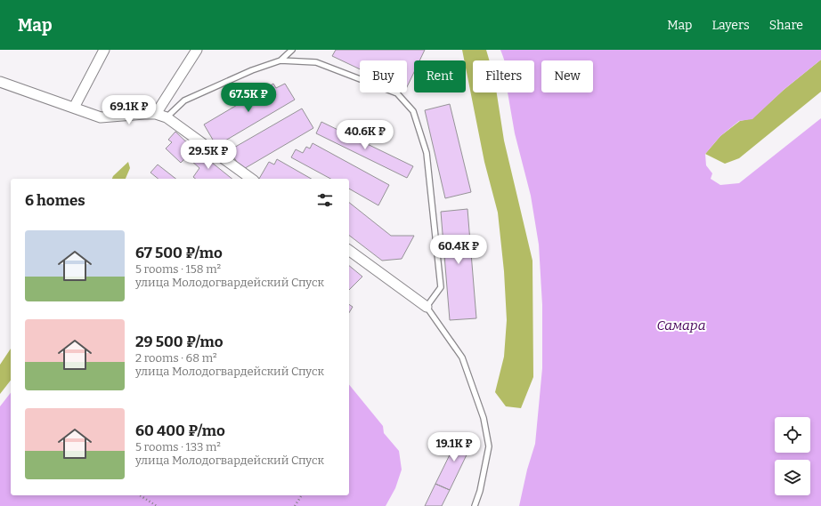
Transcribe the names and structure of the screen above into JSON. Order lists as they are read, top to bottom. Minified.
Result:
{"water":["Самара"],"page":{"header":"Map","nav":["Map","Layers","Share"],"chip":["Buy","Rent","Filters","New"],"price":["67.5K ₽","69.1K ₽","40.6K ₽","29.5K ₽","60.4K ₽","19.1K ₽"],"heading":"6 homes","list":[{"name":"67 500 ₽/mo","note":"5 rooms · 158 m² · улица Молодогвардейский Спуск"},{"name":"29 500 ₽/mo","note":"2 rooms · 68 m² · улица Молодогвардейский Спуск"},{"name":"60 400 ₽/mo","note":"5 rooms · 133 m² · улица Молодогвардейский Спуск"}]}}
